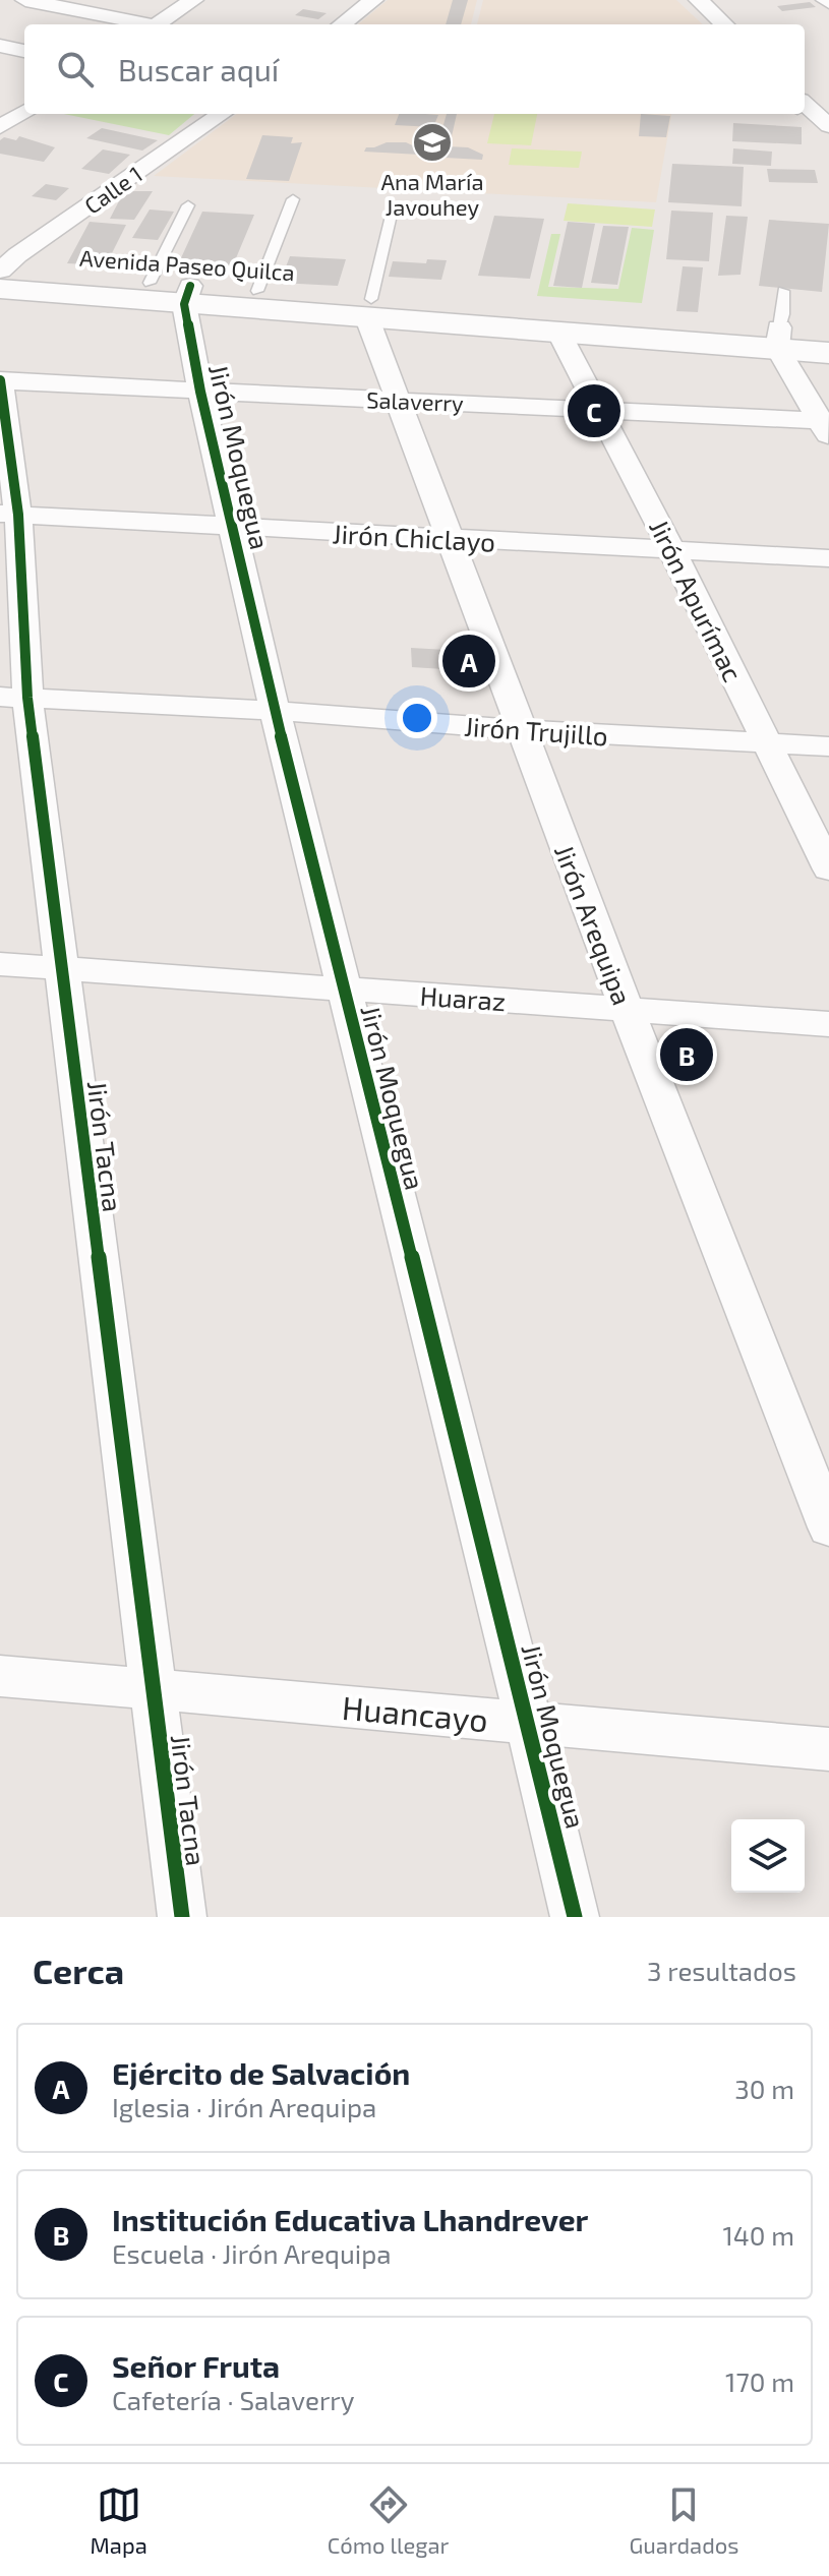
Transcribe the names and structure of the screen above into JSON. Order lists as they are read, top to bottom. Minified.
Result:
{"streets":{"main road":["Avenida Paseo Quilca"],"street":["Calle 1","Salaverry","Jirón Moquegua","Jirón Chiclayo","Jirón Apurímac","Jirón Trujillo","Jirón Arequipa","Huaraz","Jirón Tacna","Huancayo"]},"crossings":[["Calle 1","Avenida Paseo Quilca"],["Avenida Paseo Quilca","Jirón Moquegua"],["Avenida Paseo Quilca","Jirón Apurímac"],["Avenida Paseo Quilca","Jirón Arequipa"],["Salaverry","Jirón Moquegua"],["Salaverry","Jirón Apurímac"],["Salaverry","Jirón Arequipa"],["Salaverry","Jirón Tacna"],["Jirón Moquegua","Jirón Chiclayo"],["Jirón Moquegua","Jirón Trujillo"],["Jirón Moquegua","Huaraz"],["Jirón Moquegua","Huancayo"],["Jirón Chiclayo","Jirón Apurímac"],["Jirón Chiclayo","Jirón Arequipa"],["Jirón Chiclayo","Jirón Tacna"],["Jirón Apurímac","Jirón Trujillo"],["Jirón Trujillo","Jirón Arequipa"],["Jirón Trujillo","Jirón Tacna"],["Jirón Arequipa","Huaraz"],["Huaraz","Jirón Tacna"],["Jirón Tacna","Huancayo"]],"places":{"school or university":["Ana María Javouhey"]},"page":{"search":"Buscar aquí","pins":["C","A","B"],"heading":["Cerca","3 resultados"],"list":[{"mark":"A","name":"Ejército de Salvación","note":"Iglesia · Jirón Arequipa","value":"30 m"},{"mark":"B","name":"Institución Educativa Lhandrever","note":"Escuela · Jirón Arequipa","value":"140 m"},{"mark":"C","name":"Señor Fruta","note":"Cafetería · Salaverry","value":"170 m"}],"nav":["Mapa","Cómo llegar","Guardados"]}}
